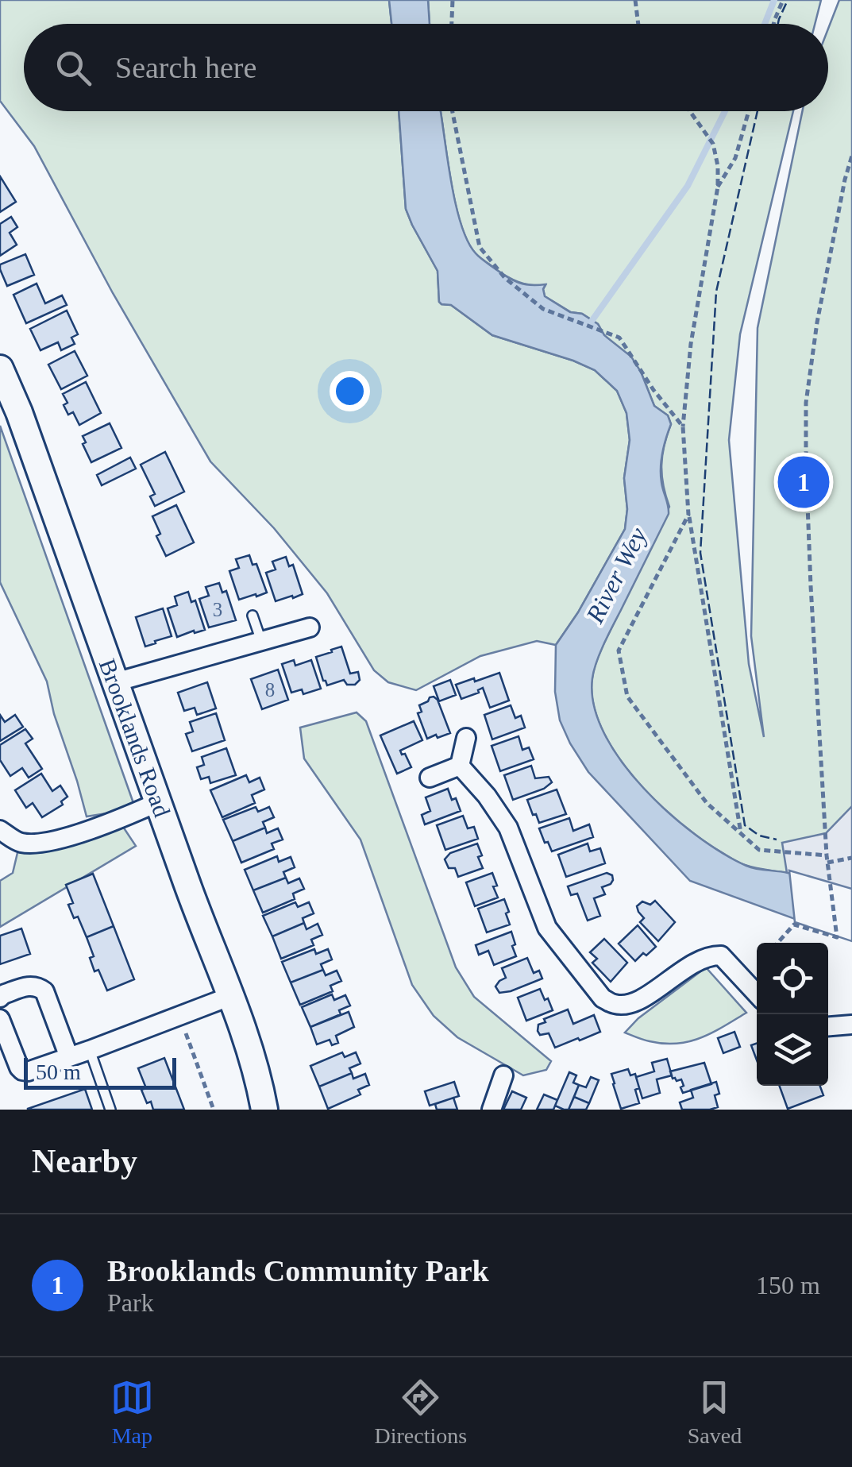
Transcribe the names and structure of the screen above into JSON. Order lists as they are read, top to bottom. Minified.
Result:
{"streets":{"main road":["Brooklands Road"]},"water":["River Wey"],"house_numbers":["3","8"],"scale_bar":"50 m","page":{"search":"Search here","pins":"1","scale":"50 m","heading":"Nearby","list":[{"mark":"1","name":"Brooklands Community Park","note":"Park","value":"150 m"}],"nav":["Map","Directions","Saved"]}}
